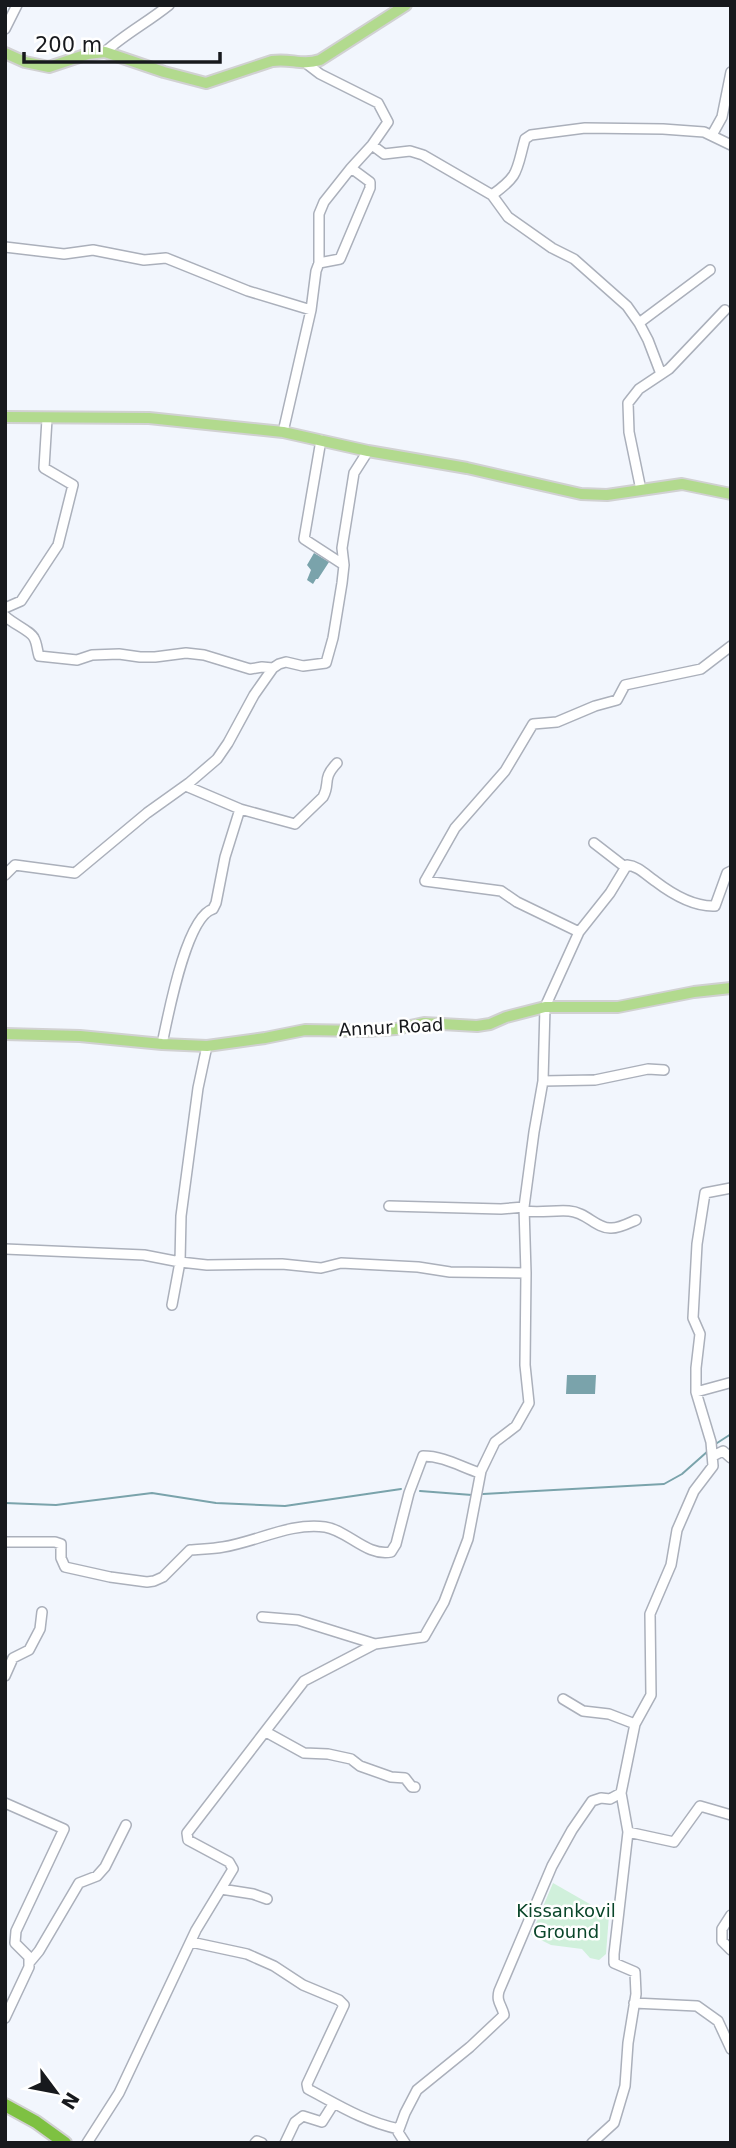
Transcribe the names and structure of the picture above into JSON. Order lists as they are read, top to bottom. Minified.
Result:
{"streets":{"main road":["Annur Road"]},"parks":["Kissankovil Ground"],"scale_bar":"200 m","north":"bottom right"}
